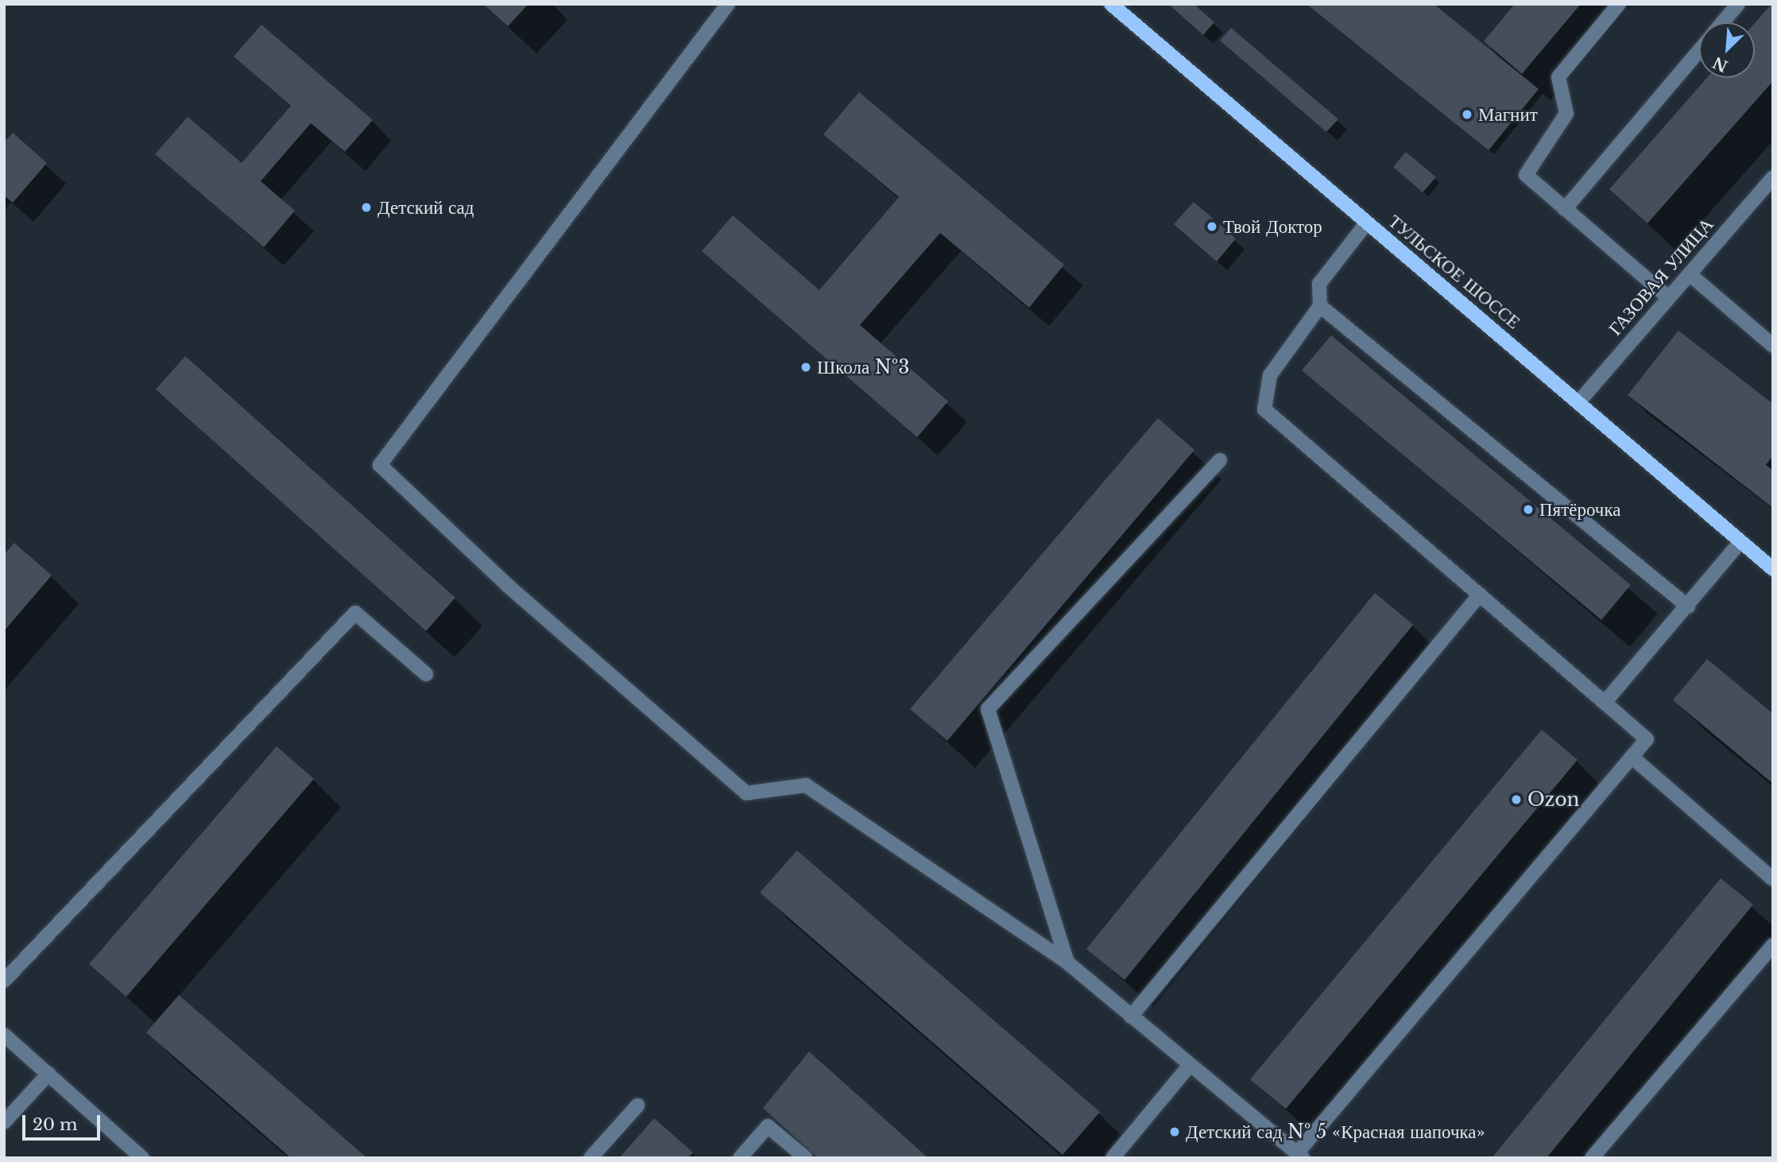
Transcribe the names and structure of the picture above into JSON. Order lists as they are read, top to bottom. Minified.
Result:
{"streets":{"main road":["ТУЛЬСКОЕ ШОССЕ"],"street":["ГАЗОВАЯ УЛИЦА"]},"crossings":[["ТУЛЬСКОЕ ШОССЕ","ГАЗОВАЯ УЛИЦА"]],"places":["Магнит","Детский сад","Твой Доктор","Школа №3","Пятёрочка","Ozon","Детский сад № 5 «Красная шапочка»"],"scale_bar":"20 m","north":"bottom left"}
